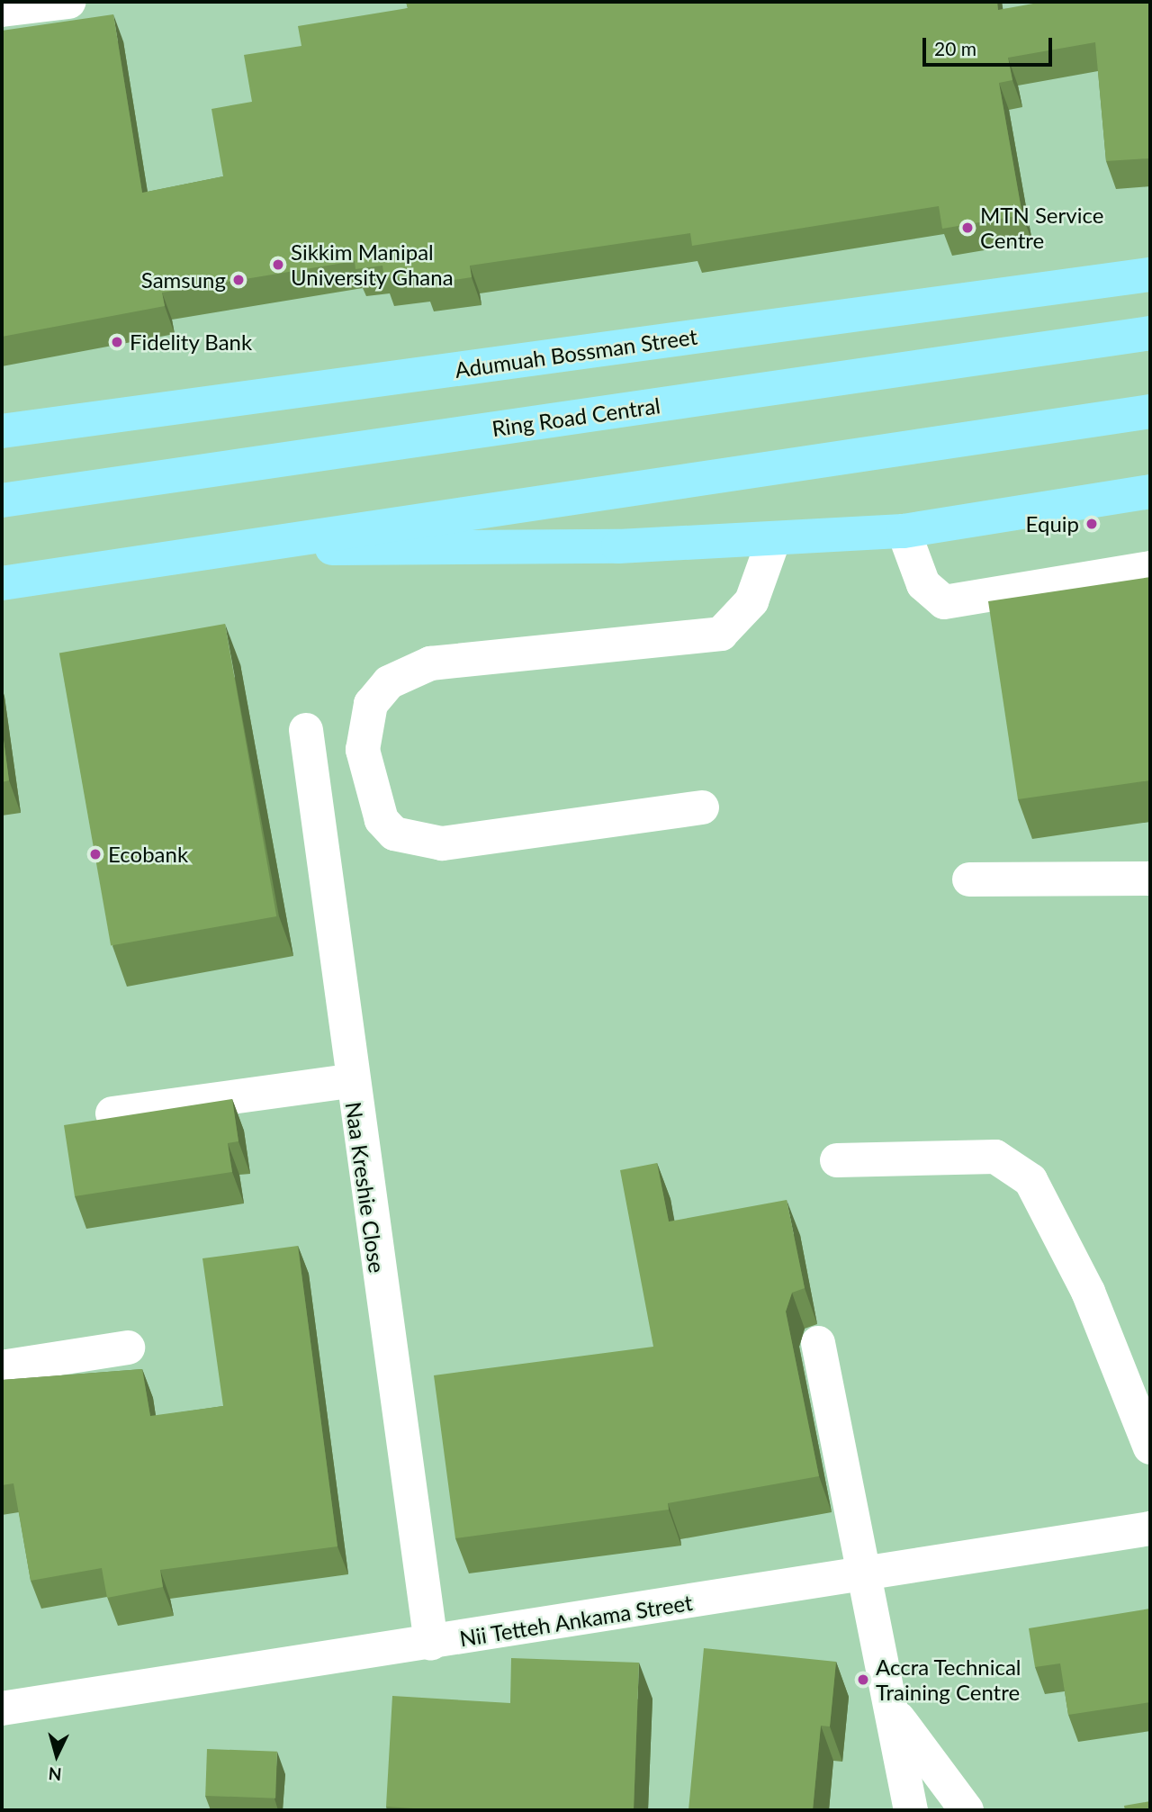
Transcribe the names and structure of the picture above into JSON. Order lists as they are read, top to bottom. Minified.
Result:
{"streets":{"main road":["Adumuah Bossman Street","Ring Road Central"],"street":["Naa Kreshie Close","Nii Tetteh Ankama Street"]},"crossings":[["Naa Kreshie Close","Nii Tetteh Ankama Street"]],"places":["MTN Service Centre","Sikkim Manipal University Ghana","Samsung","Fidelity Bank","Equip","Ecobank","Accra Technical Training Centre"],"scale_bar":"20 m","north":"bottom"}
